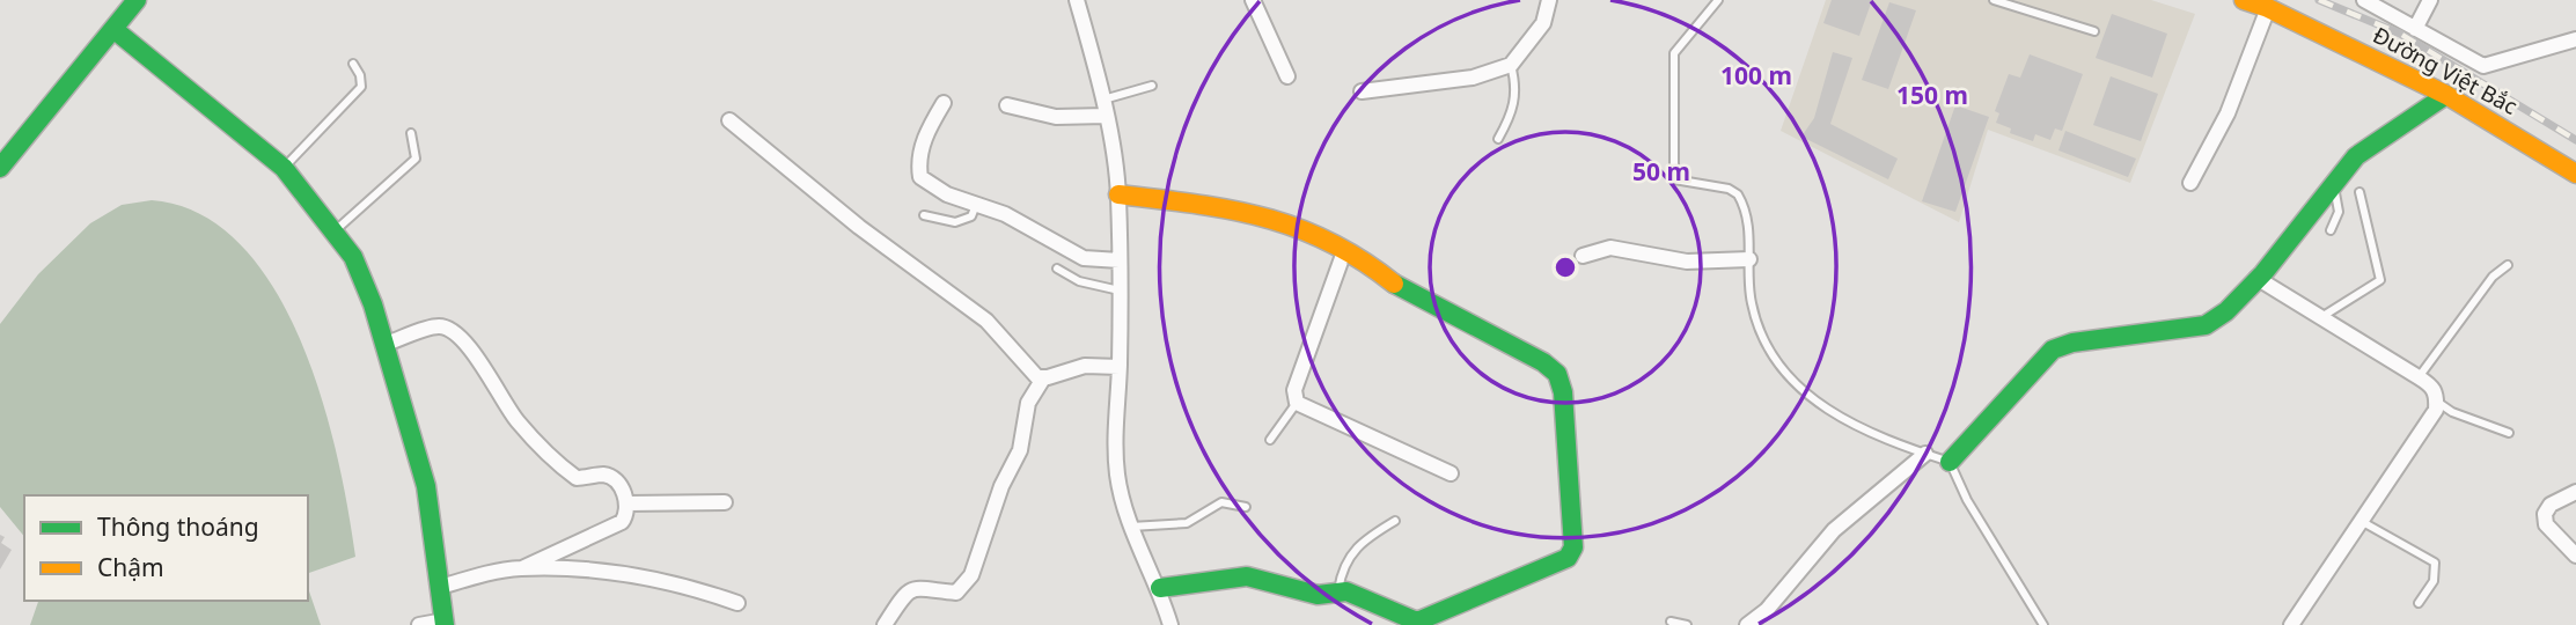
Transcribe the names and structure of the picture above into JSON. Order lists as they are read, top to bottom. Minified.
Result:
{"streets":{"street":["Đường Việt Bắc"]},"legend":["Thông thoáng","Chậm"],"rings":["100 m","150 m","50 m"]}
